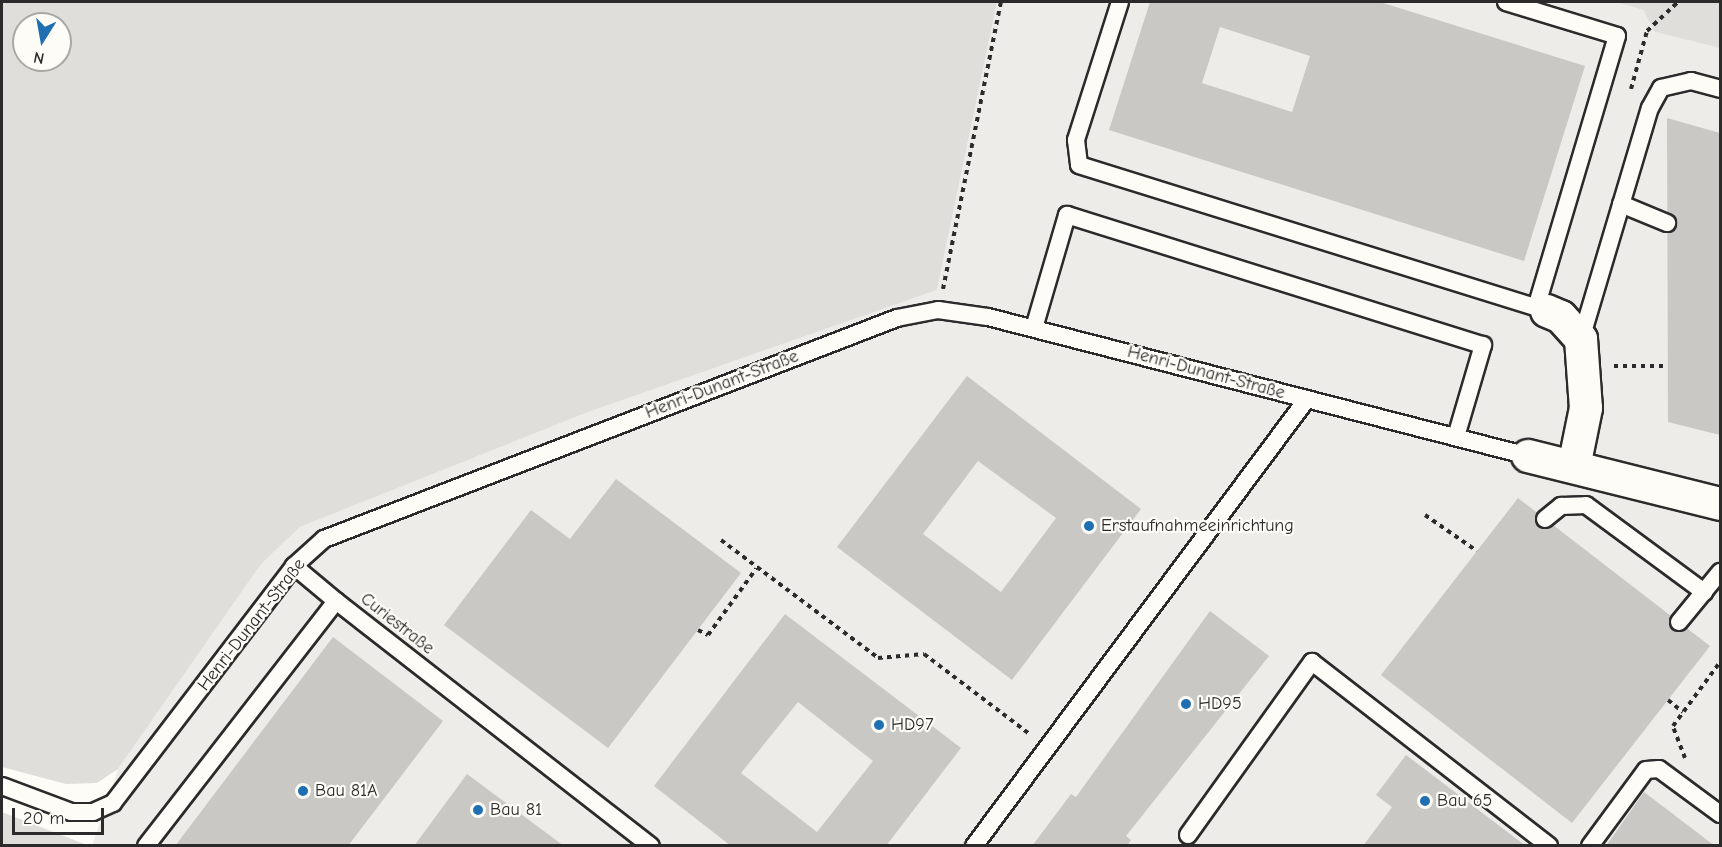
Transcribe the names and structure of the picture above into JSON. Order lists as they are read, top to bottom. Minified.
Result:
{"streets":{"street":["Henri-Dunant-Straße"],"lane":["Curiestraße"]},"places":["Erstaufnahmeeinrichtung","HD95","HD97","Bau 81A","Bau 65","Bau 81"],"scale_bar":"20 m","north":"bottom"}
